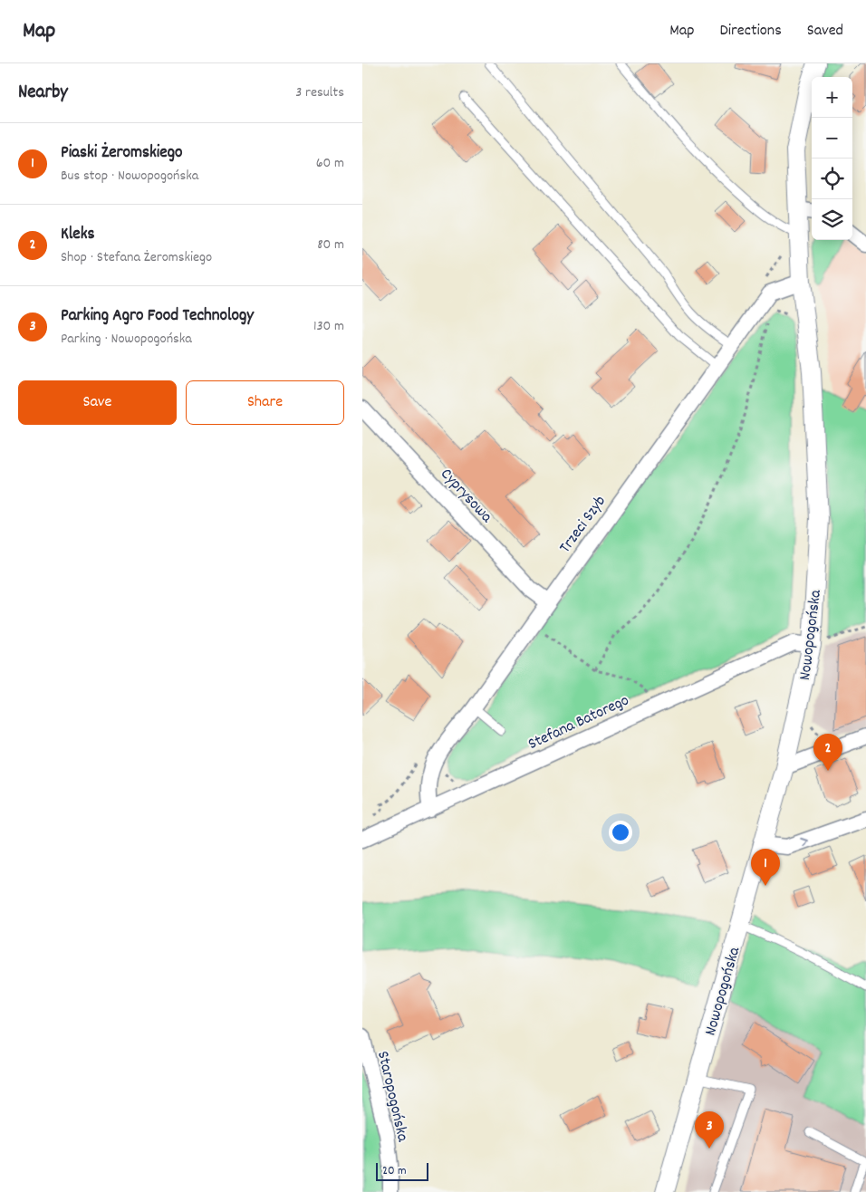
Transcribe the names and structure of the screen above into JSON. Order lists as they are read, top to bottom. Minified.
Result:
{"streets":{"street":["Cyprysowa","Trzeci Szyb","Nowopogońska","Stefana Batorego","Staropogońska"]},"crossings":[["Cyprysowa","Trzeci Szyb"],["Trzeci Szyb","Nowopogońska"],["Trzeci Szyb","Stefana Batorego"],["Nowopogońska","Stefana Batorego"]],"scale_bar":"20 m","page":{"header":"Map","nav":["Map","Directions","Saved"],"heading":["Nearby","3 results"],"map_buttons":["+","−"],"list":[{"mark":"1","name":"Piaski Żeromskiego","note":"Bus stop · Nowopogońska","value":"60 m"},{"mark":"2","name":"Kleks","note":"Shop · Stefana Żeromskiego","value":"80 m"},{"mark":"3","name":"Parking Agro Food Technology","note":"Parking · Nowopogońska","value":"130 m"}],"buttons":["Save","Share"],"pins":["2","1","3"],"scale":"20 m"}}
